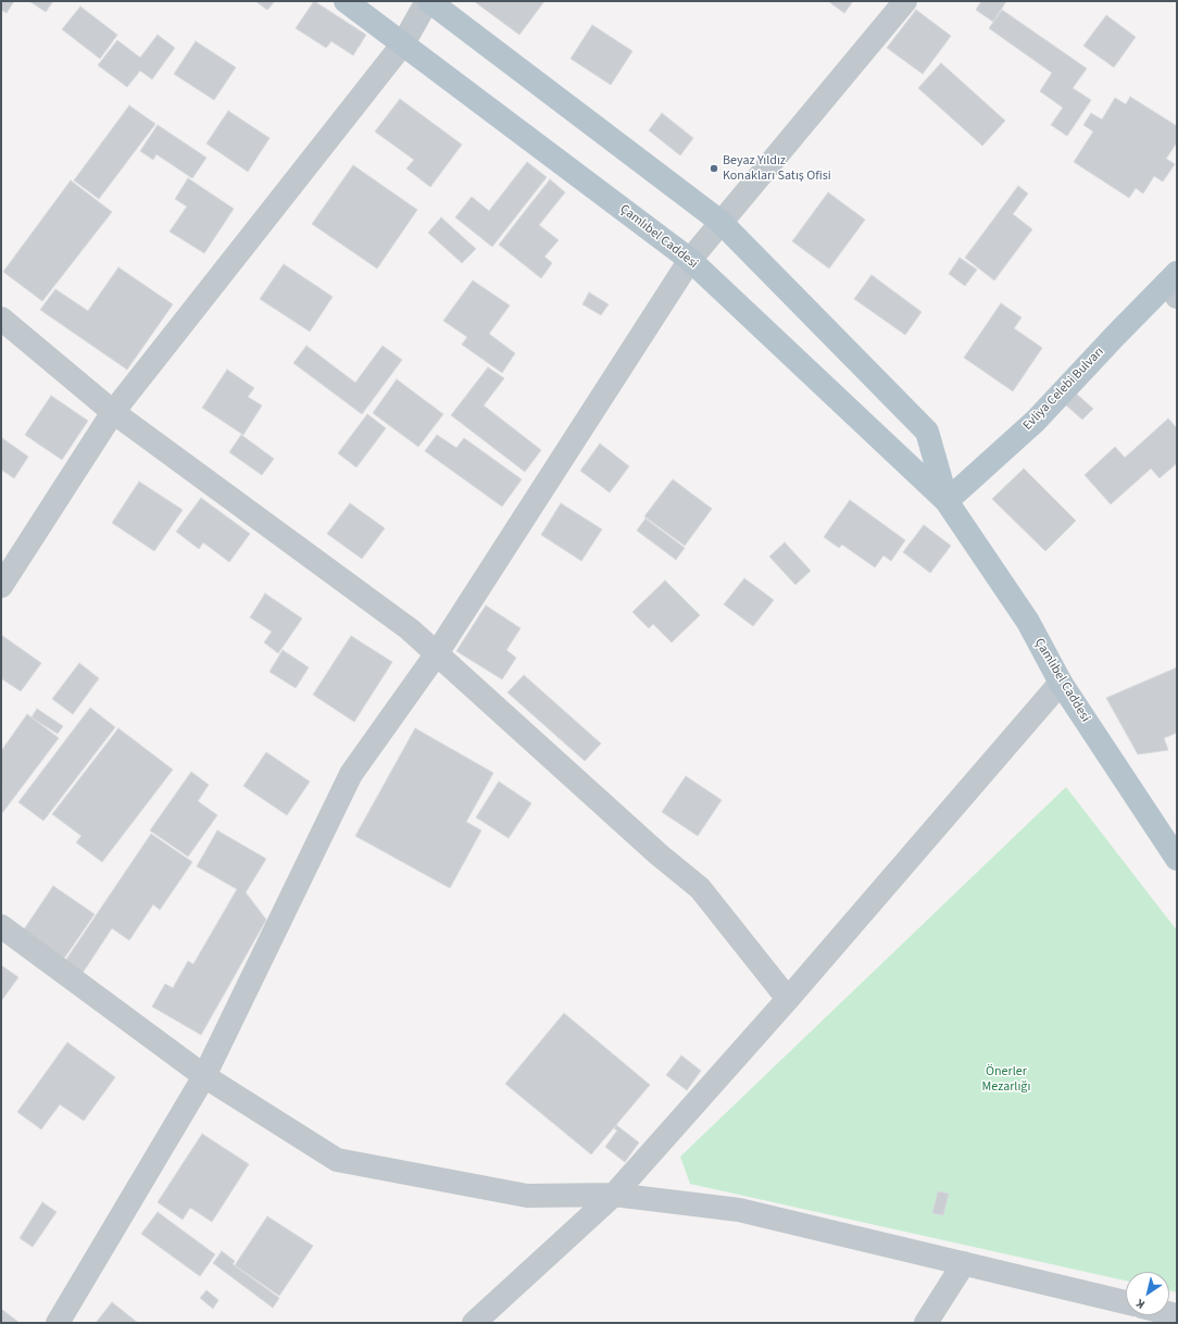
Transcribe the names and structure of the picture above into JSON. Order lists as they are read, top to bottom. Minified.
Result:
{"streets":{"main road":["Çamlıbel Caddesi","Evliya Celebi Bulvarı"]},"crossings":[["Çamlıbel Caddesi","Evliya Celebi Bulvarı"]],"parks":["Önerler Mezarlığı"],"places":["Beyaz Yıldız Konakları Satış Ofisi"],"north":"bottom left"}
